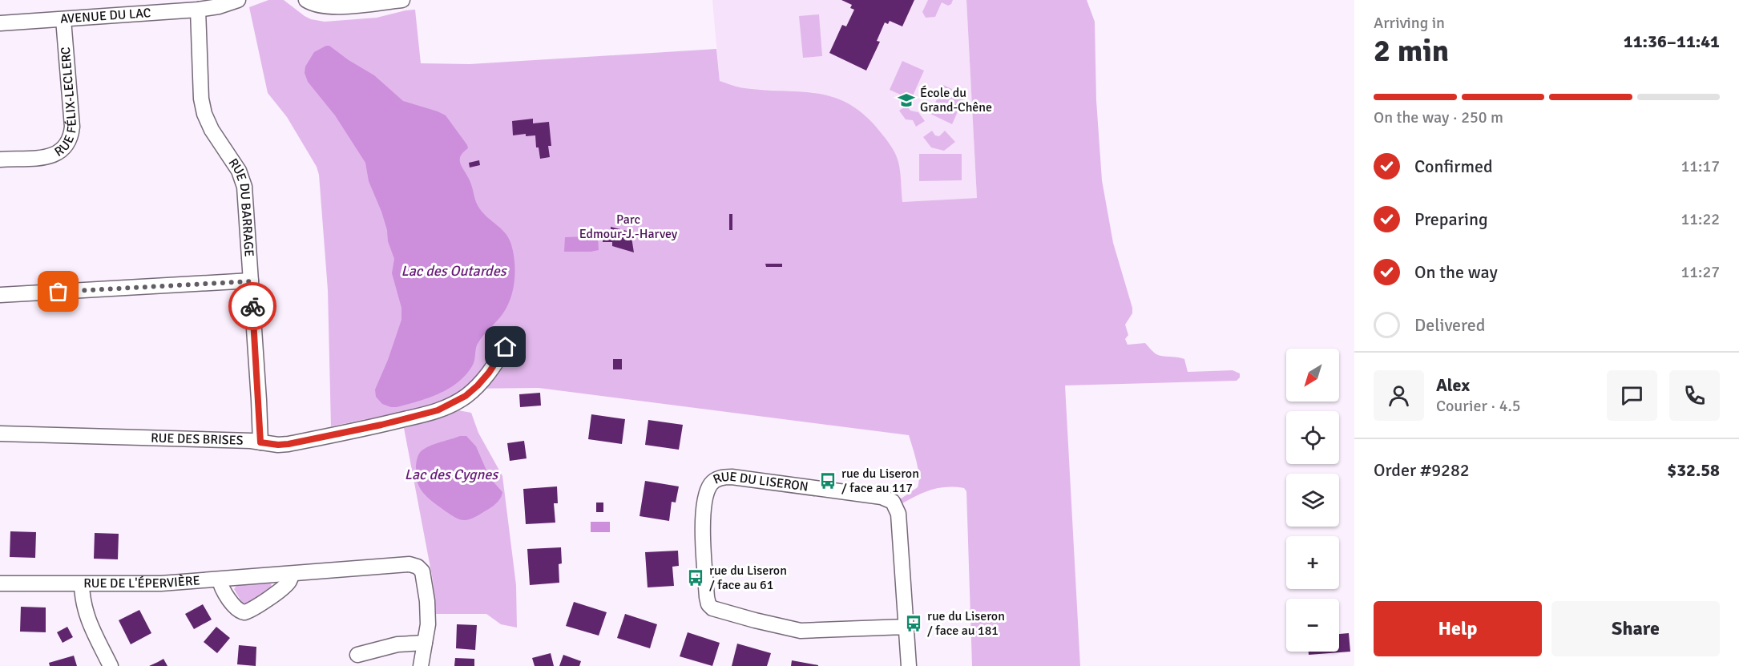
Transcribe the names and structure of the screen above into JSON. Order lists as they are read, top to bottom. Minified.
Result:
{"streets":{"street":["AVENUE DU LAC","RUE FÉLIX-LECLERC","RUE DU BARRAGE","RUE DES BRISES","RUE DU LISERON","RUE DE L'ÉPERVIÈRE"]},"crossings":[["AVENUE DU LAC","RUE FÉLIX-LECLERC"],["AVENUE DU LAC","RUE DU BARRAGE"],["RUE DU BARRAGE","RUE DES BRISES"]],"water":["Lac des Outardes","Lac des Cygnes"],"parks":["Parc Edmour-J.-Harvey"],"places":{"school or university":["École du Grand-Chêne"],"bus stop":["rue du Liseron / face au 117","rue du Liseron / face au 61","rue du Liseron / face au 181"]},"north":"bottom left","page":{"heading":["2 min","Arriving in","11:36–11:41"],"panel":["Alex","Courier · 4.5","Order #9282","$32.58"],"bar":"On the way · 250 m","list":[["Confirmed","11:17"],["Preparing","11:22"],["On the way","11:27"],"Delivered"],"map_buttons":["+","−"],"buttons":["Help","Share"]}}
